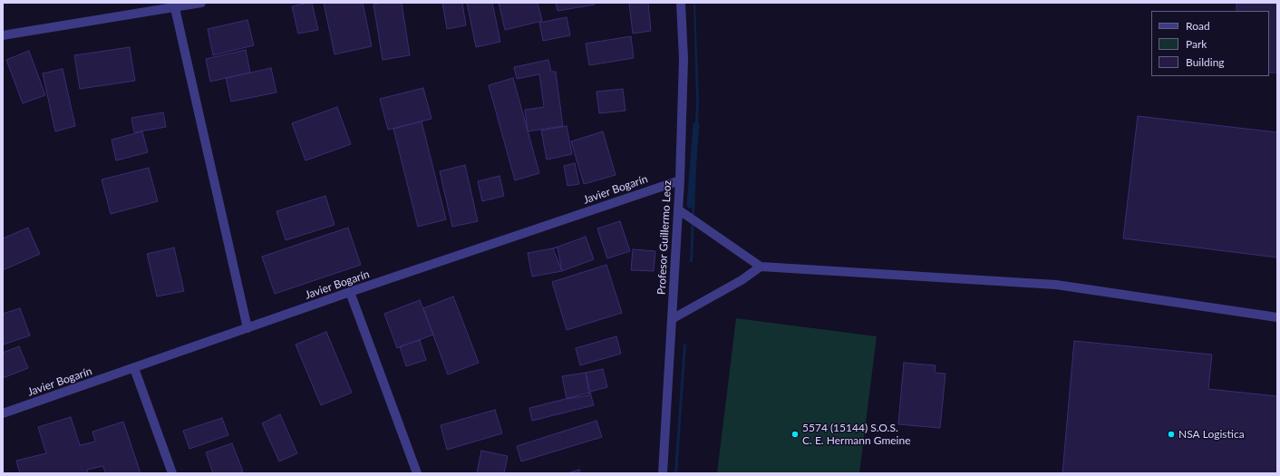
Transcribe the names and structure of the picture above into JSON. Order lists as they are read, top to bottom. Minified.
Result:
{"streets":{"street":["Javier Bogarín","Profesor Guillermo Leoz"]},"crossings":[["Javier Bogarín","Profesor Guillermo Leoz"]],"places":["5574 (15144) S.O.S. C. E. Hermann Gmeine","NSA Logistica"],"legend":["Road","Park","Building"]}
